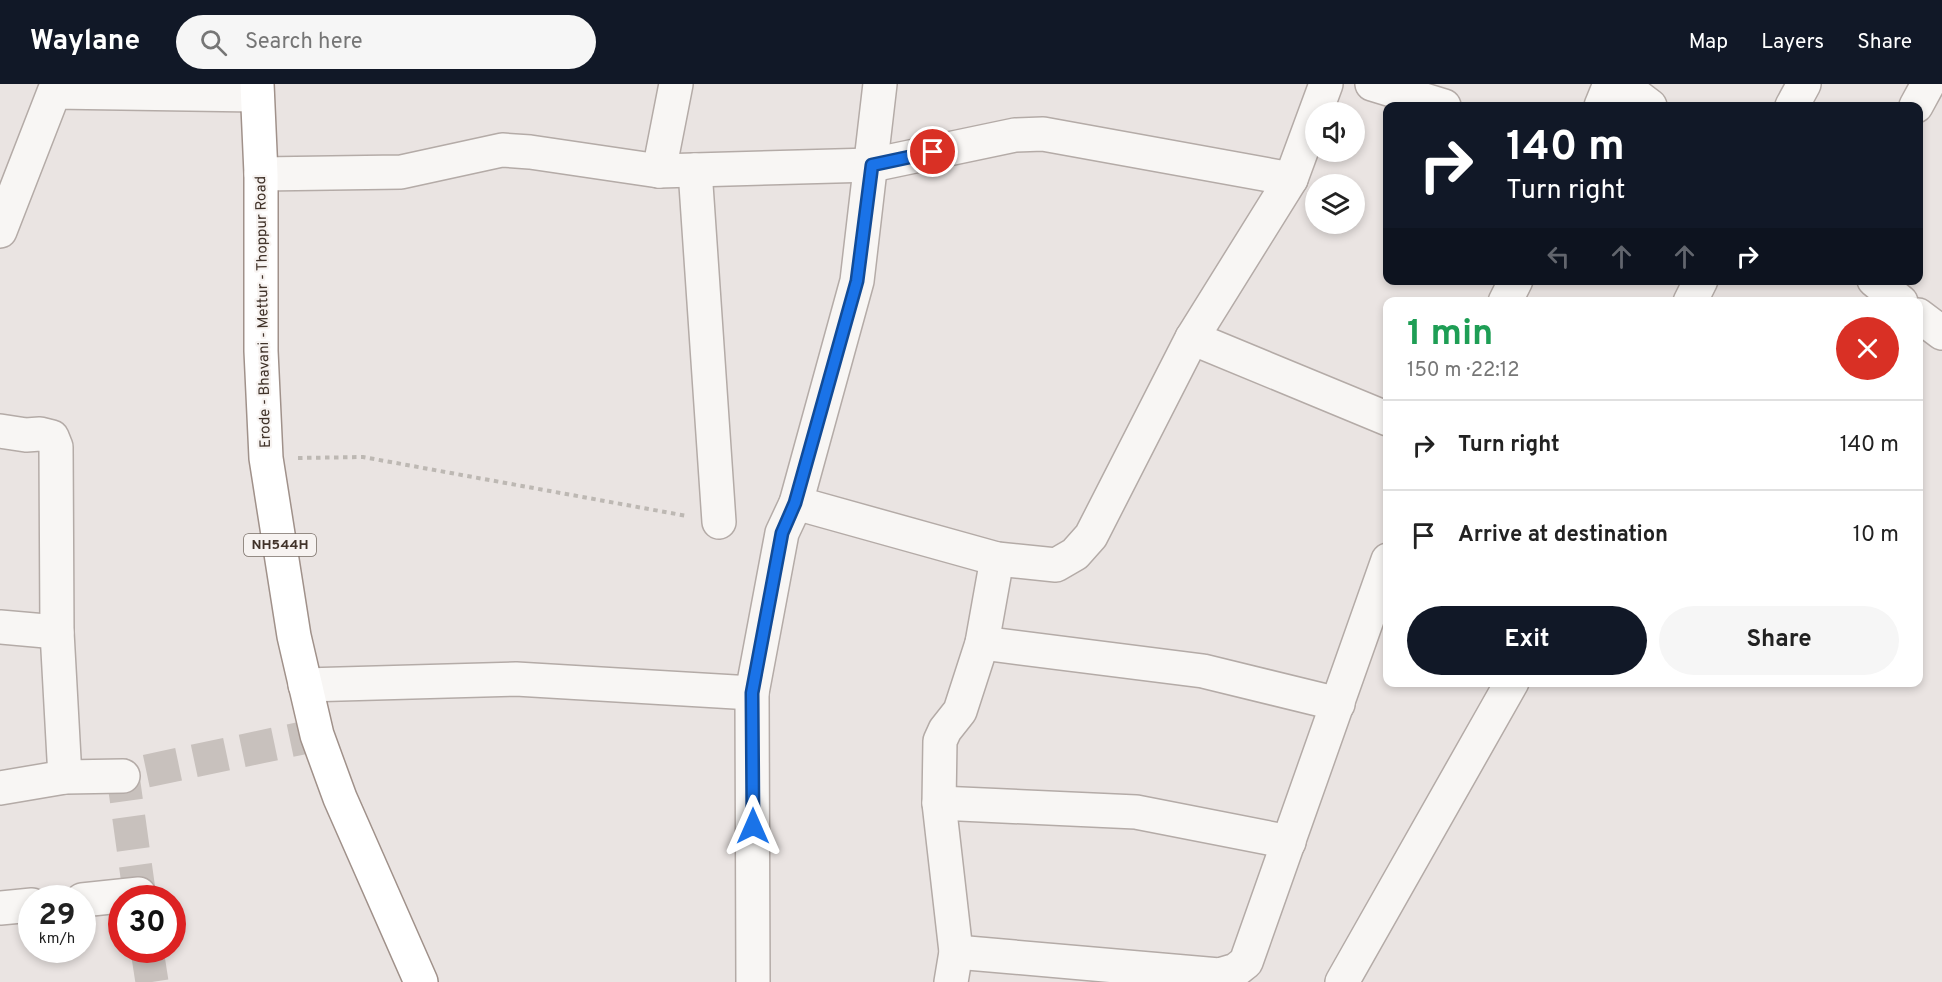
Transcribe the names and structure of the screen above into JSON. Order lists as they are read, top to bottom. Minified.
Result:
{"streets":{"highway":["Erode - Bhavani - Mettur - Thoppur Road","NH544H"]},"page":{"header":"Waylane","search":"Search here","nav":["Map","Layers","Share"],"turn":["140 m","Turn right"],"heading":["1 min","150 m · 22:12"],"list":[{"name":"Turn right","value":"140 m"},{"name":"Arrive at destination","value":"10 m"}],"buttons":["Exit","Share"],"speed":"29 km/h","limit":"30"}}
